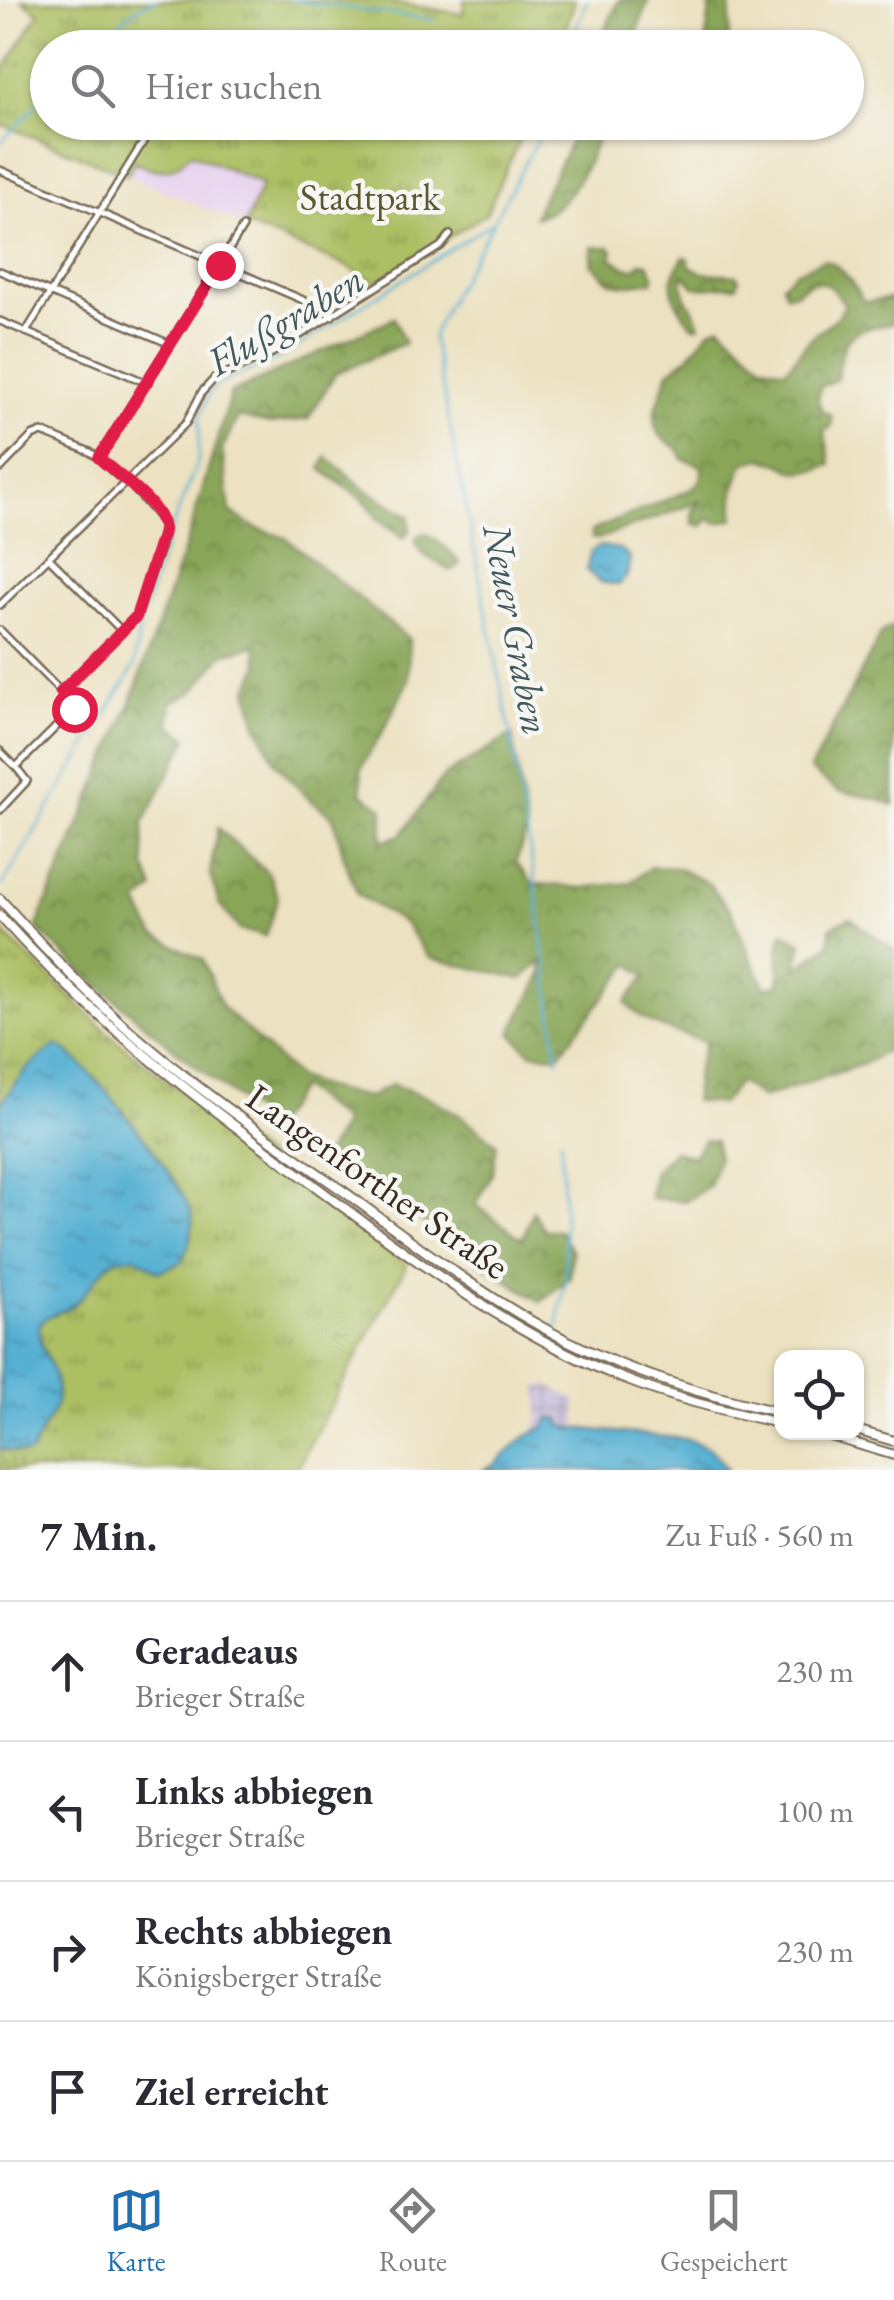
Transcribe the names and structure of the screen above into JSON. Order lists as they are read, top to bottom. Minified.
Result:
{"streets":{"main road":["Langenforther Straße"]},"water":["Flußgraben","Neuer Graben"],"parks":["Stadtpark"],"page":{"search":"Hier suchen","heading":["7 Min.","Zu Fuß · 560 m"],"list":[["Geradeaus","Brieger Straße","230 m"],["Links abbiegen","Brieger Straße","100 m"],["Rechts abbiegen","Königsberger Straße","230 m"],"Ziel erreicht"],"nav":["Karte","Route","Gespeichert"]}}
